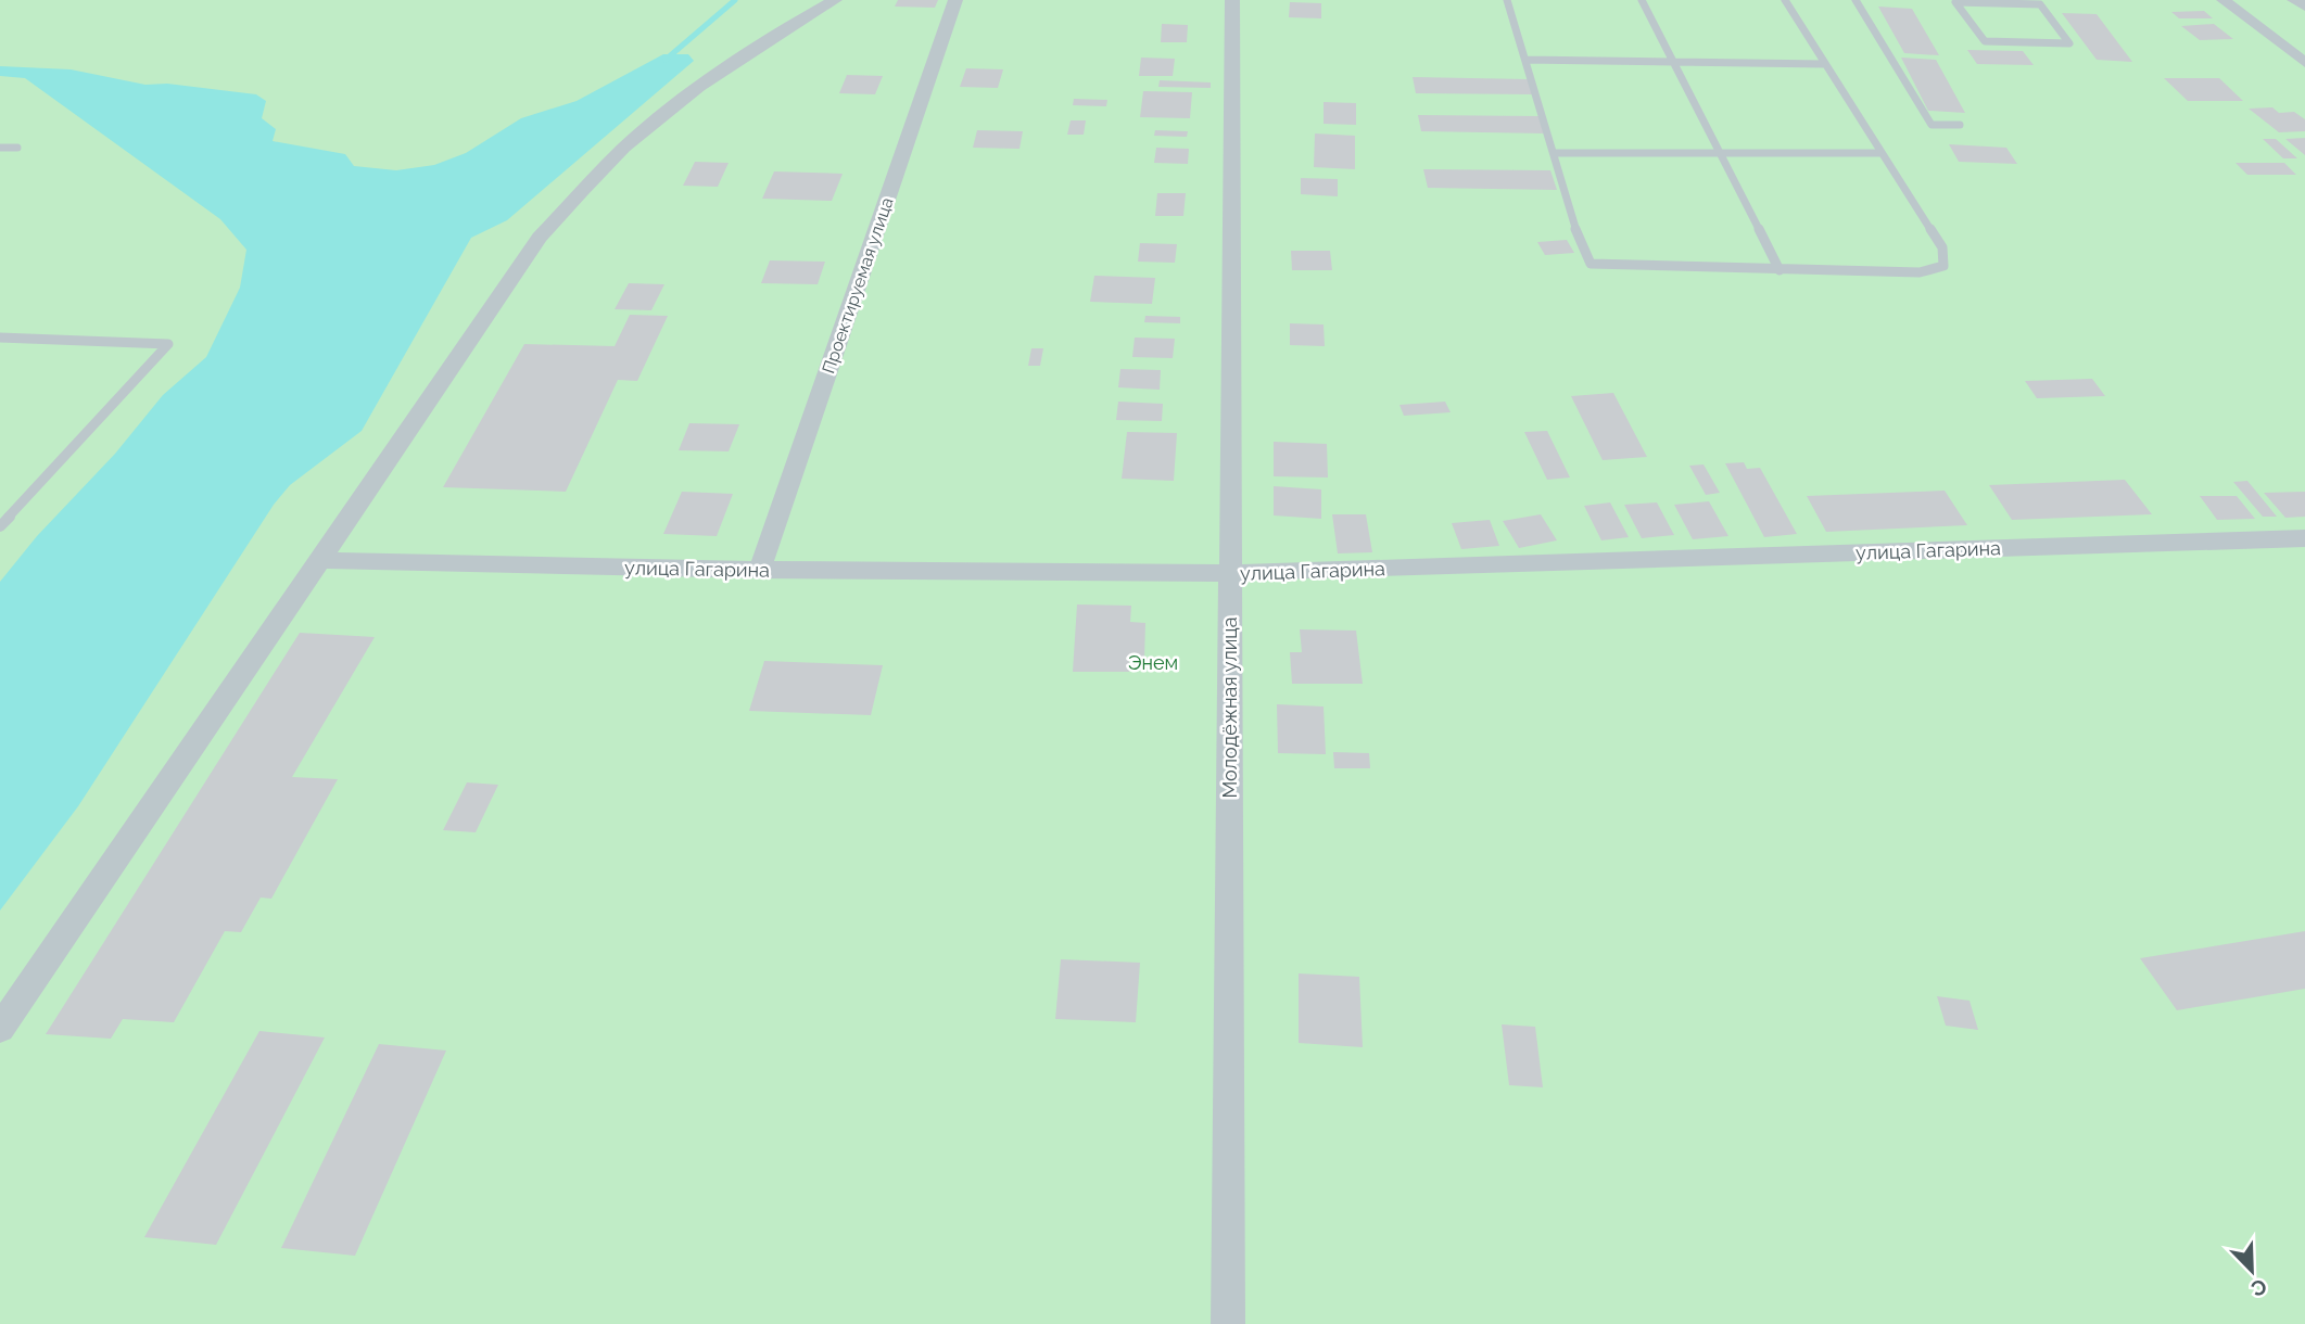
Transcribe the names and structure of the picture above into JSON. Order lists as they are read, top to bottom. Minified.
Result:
{"streets":{"street":["Проектируемая улица","улица Гагарина","Молодёжная улица"]},"crossings":[["Проектируемая улица","улица Гагарина"],["улица Гагарина","Молодёжная улица"]],"parks":["Энем"],"north":"bottom right"}
